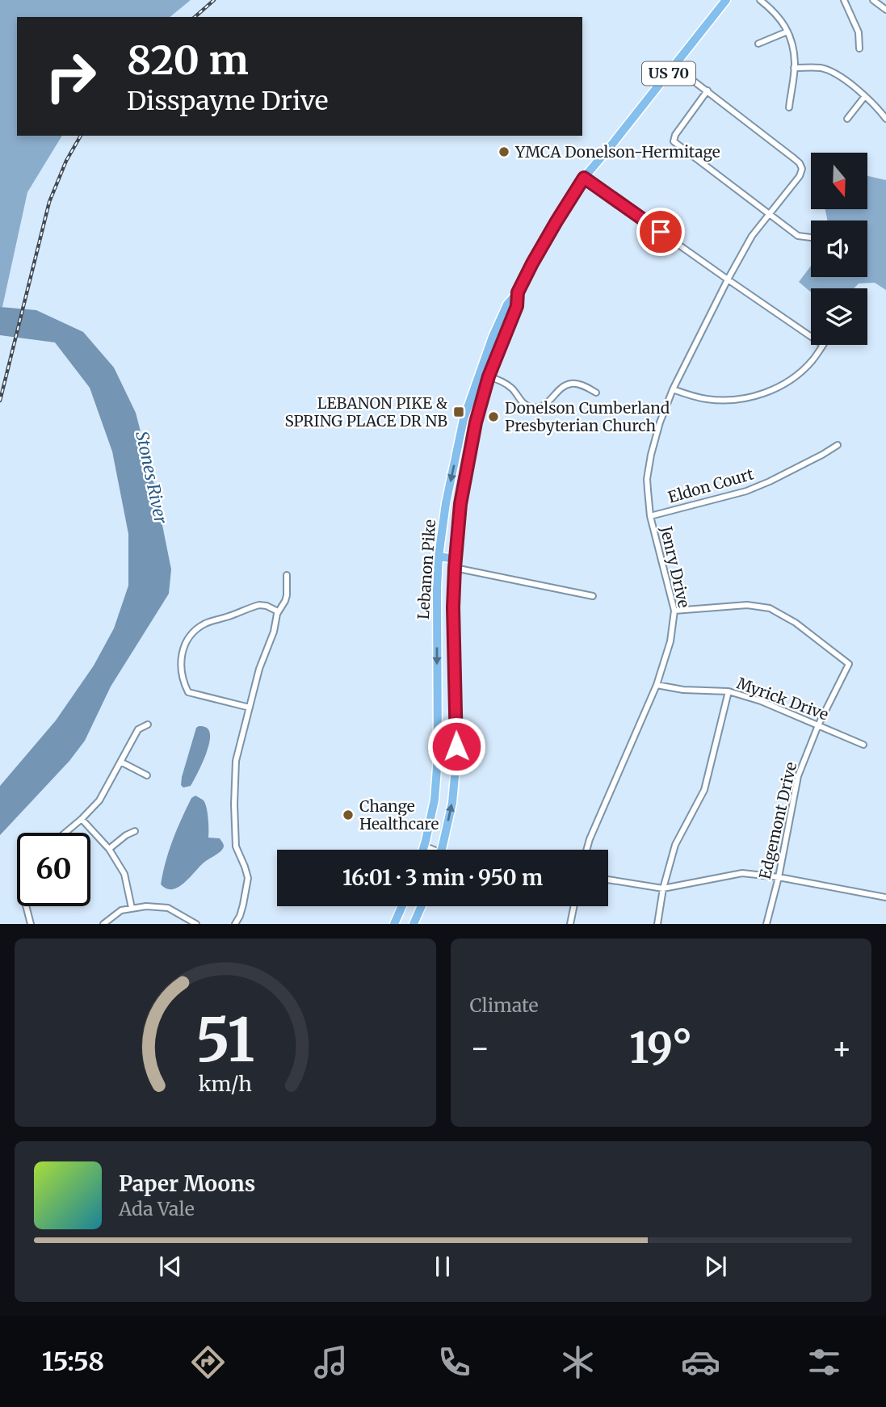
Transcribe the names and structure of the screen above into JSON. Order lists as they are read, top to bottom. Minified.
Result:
{"streets":{"main road":["US 70","Lebanon Pike"],"street":["Eldon Court","Jenry Drive","Myrick Drive","Edgemont Drive"]},"crossings":[["Eldon Court","Jenry Drive"],["Jenry Drive","Myrick Drive"],["Jenry Drive","Edgemont Drive"],["Myrick Drive","Edgemont Drive"]],"water":["Stones River"],"places":{"other":["YMCA Donelson-Hermitage","Donelson Cumberland Presbyterian Church","Change Healthcare"],"transit":["LEBANON PIKE & SPRING PLACE DR NB"]},"north":"bottom","page":{"turn":["820 m","Disspayne Drive"],"limit":"60","trip":"16:01 · 3 min · 950 m","tile":"Climate","heat":["−","19°","+"],"song":["Paper Moons","Ada Vale"],"tabs":"15:58","gauge":["51","km/h"]}}
